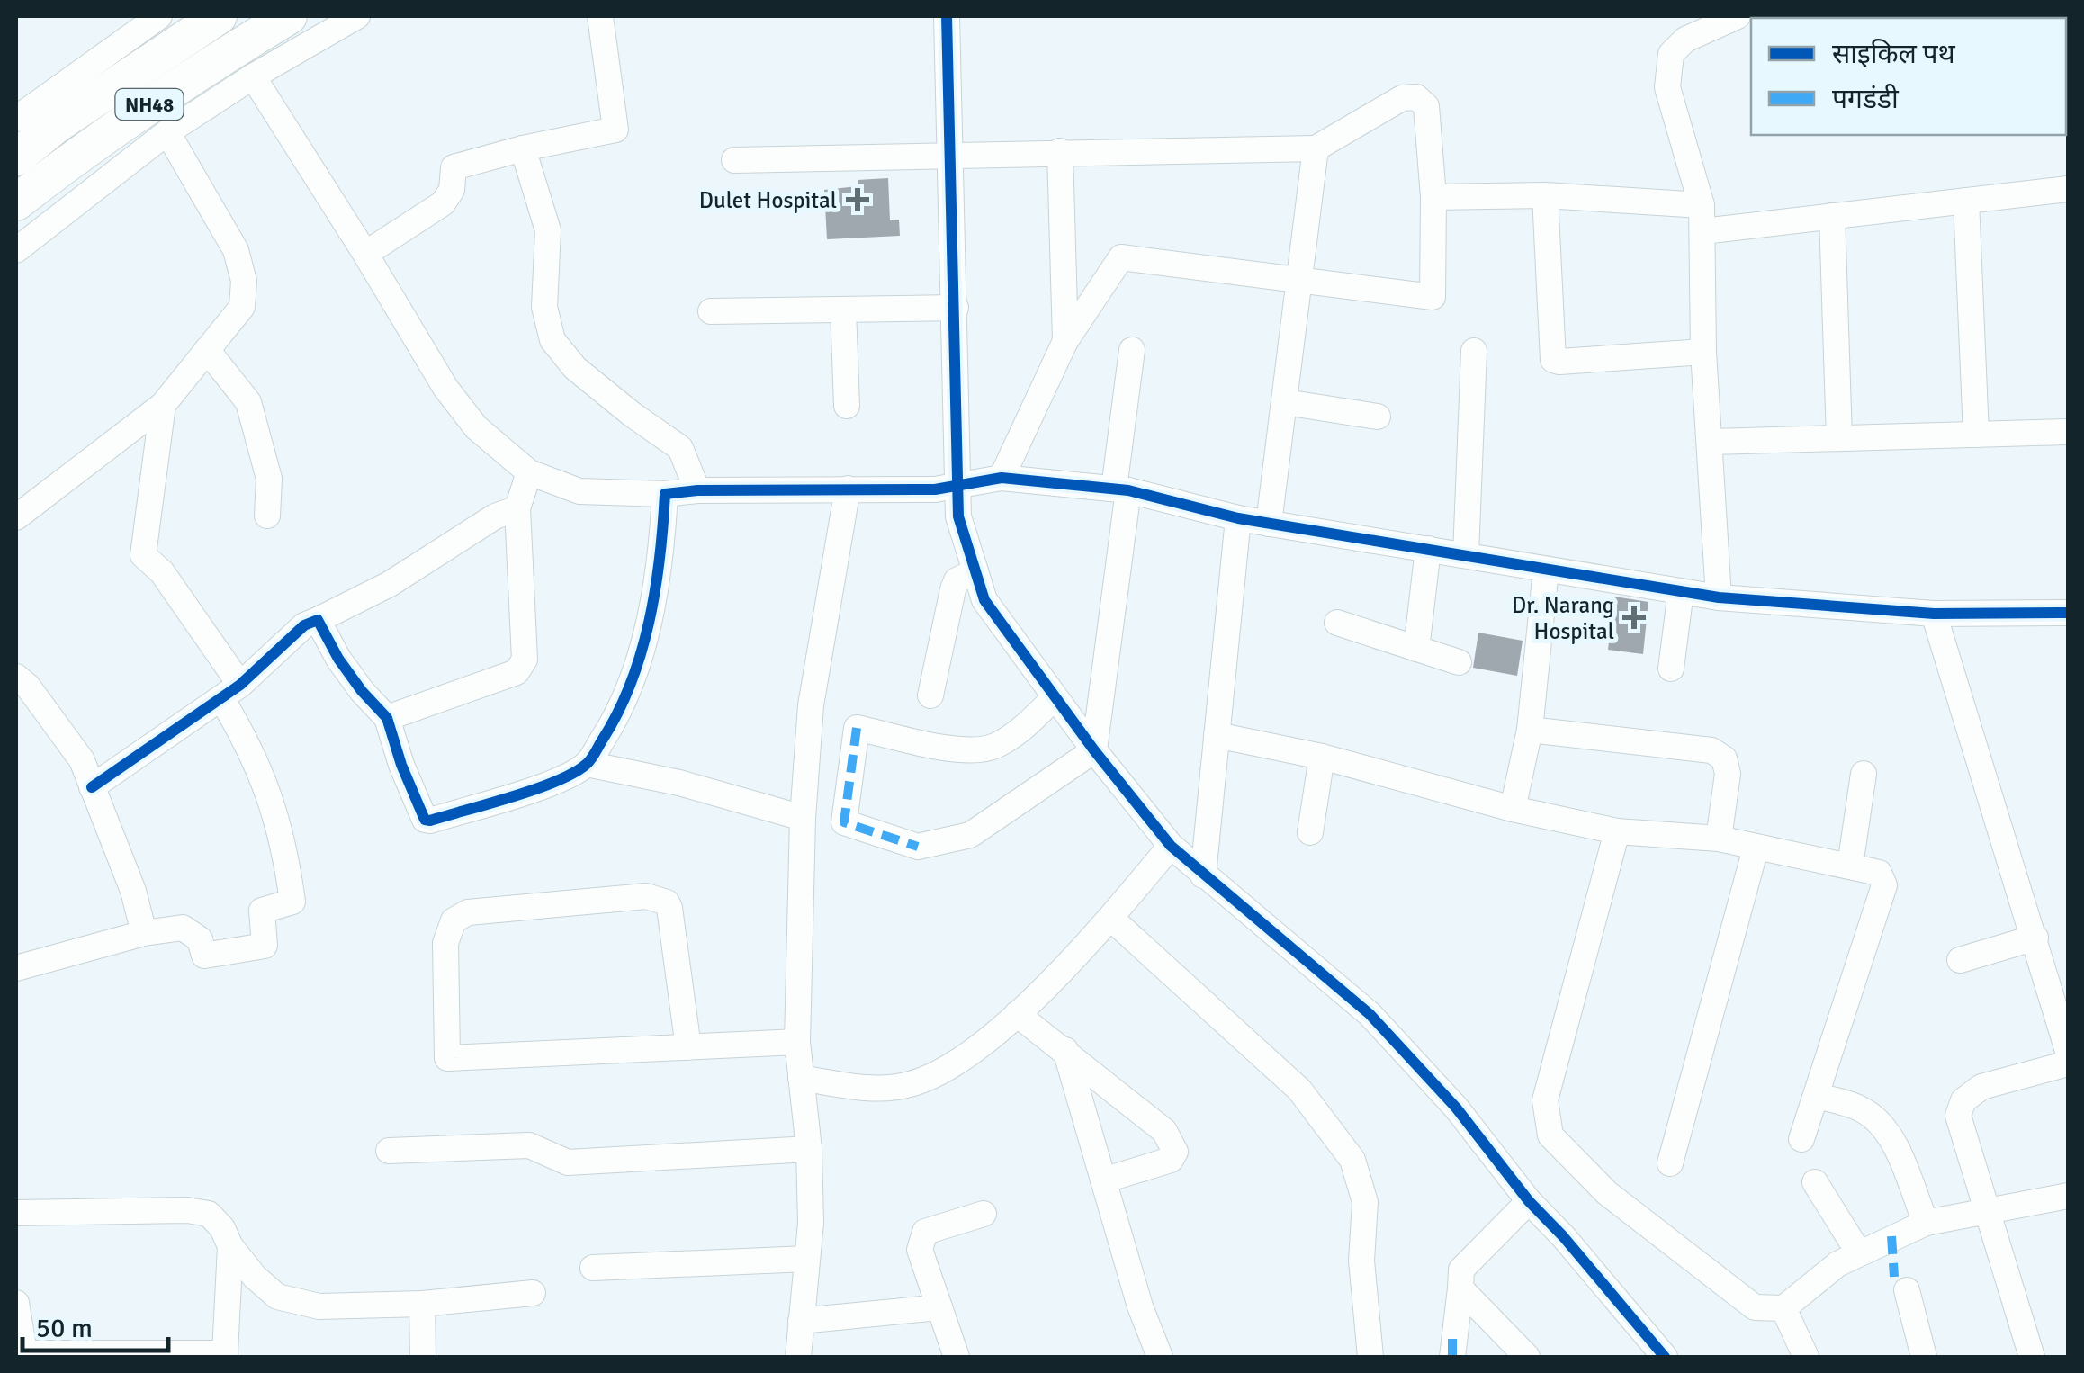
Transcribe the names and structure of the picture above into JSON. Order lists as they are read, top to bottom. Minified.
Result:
{"streets":{"highway":["NH48"]},"places":{"health":["Dulet Hospital","Dr. Narang Hospital"]},"legend":["साइकिल पथ","पगडंडी"],"scale_bar":"50 m"}
